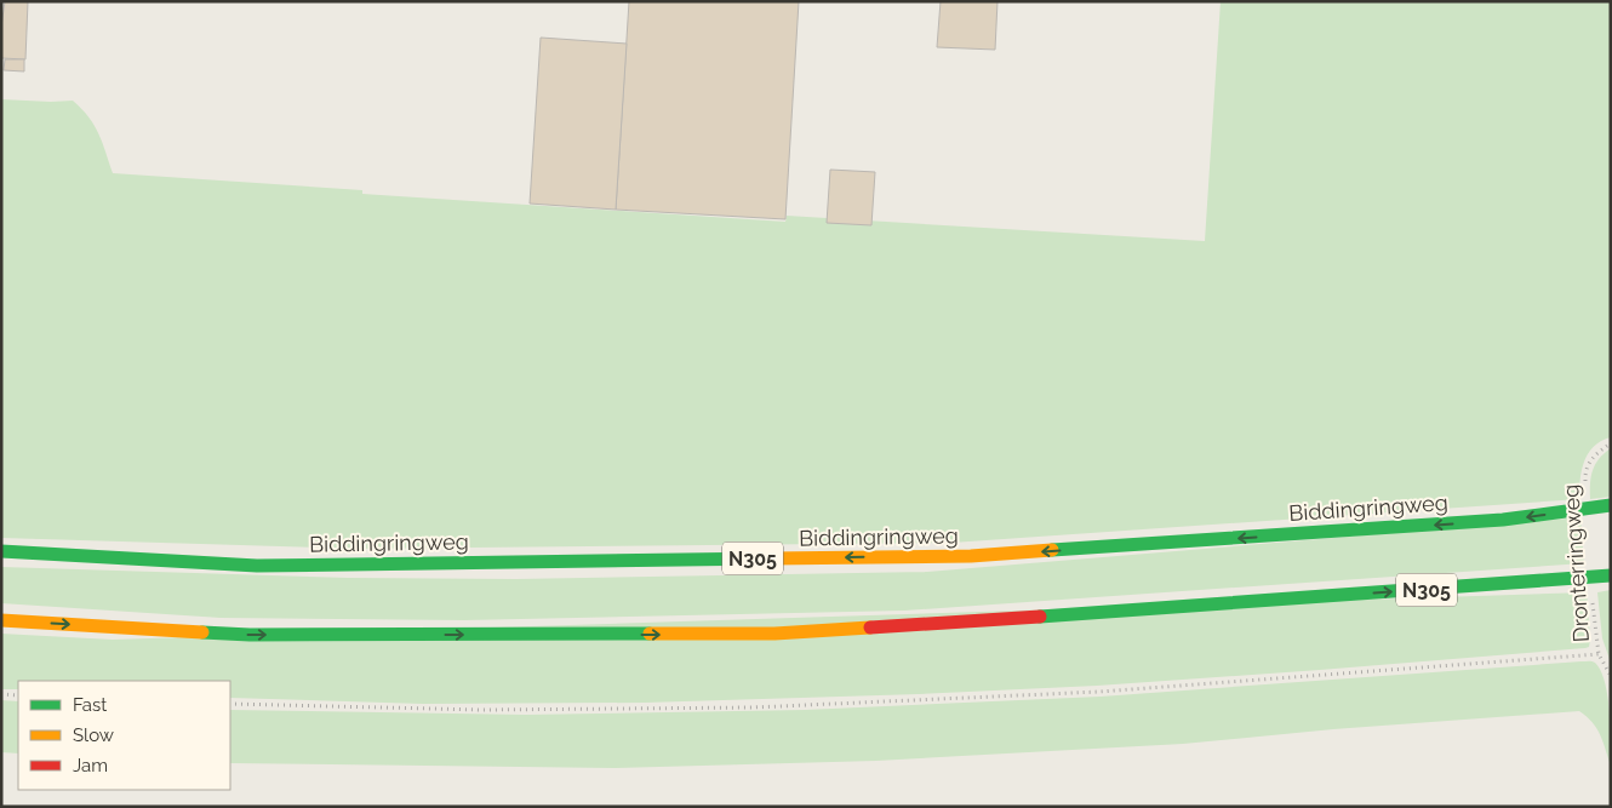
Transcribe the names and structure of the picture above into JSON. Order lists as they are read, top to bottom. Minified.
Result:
{"streets":{"main road":["Biddingringweg","N305"],"path":["Dronterringweg"]},"crossings":[["Biddingringweg","Dronterringweg"],["N305","Dronterringweg"]],"legend":["Fast","Slow","Jam"]}
